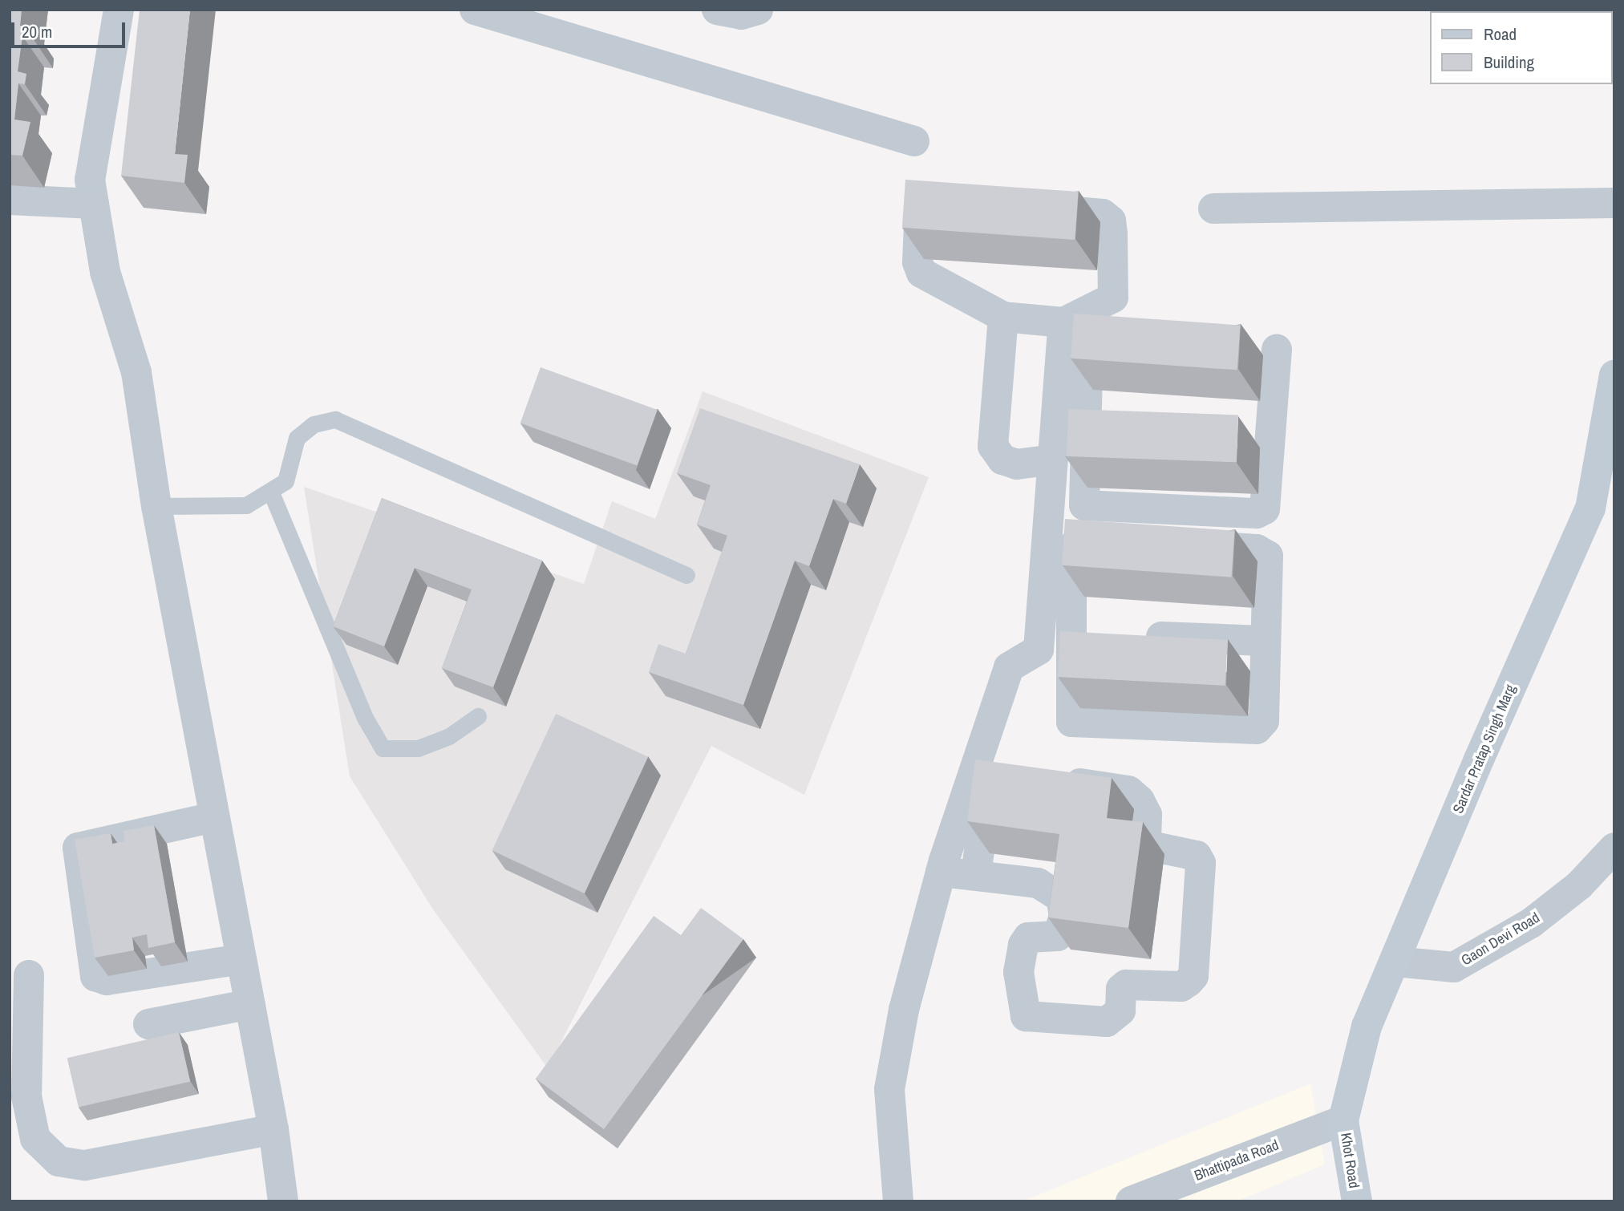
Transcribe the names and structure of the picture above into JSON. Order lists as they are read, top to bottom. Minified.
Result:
{"streets":{"main road":["Sardar Pratap Singh Marg","Khot Road"],"street":["Gaon Devi Road","Bhattipada Road"]},"crossings":[["Sardar Pratap Singh Marg","Gaon Devi Road"],["Sardar Pratap Singh Marg","Bhattipada Road"],["Sardar Pratap Singh Marg","Khot Road"],["Bhattipada Road","Khot Road"]],"legend":["Road","Building"],"scale_bar":"20 m"}
